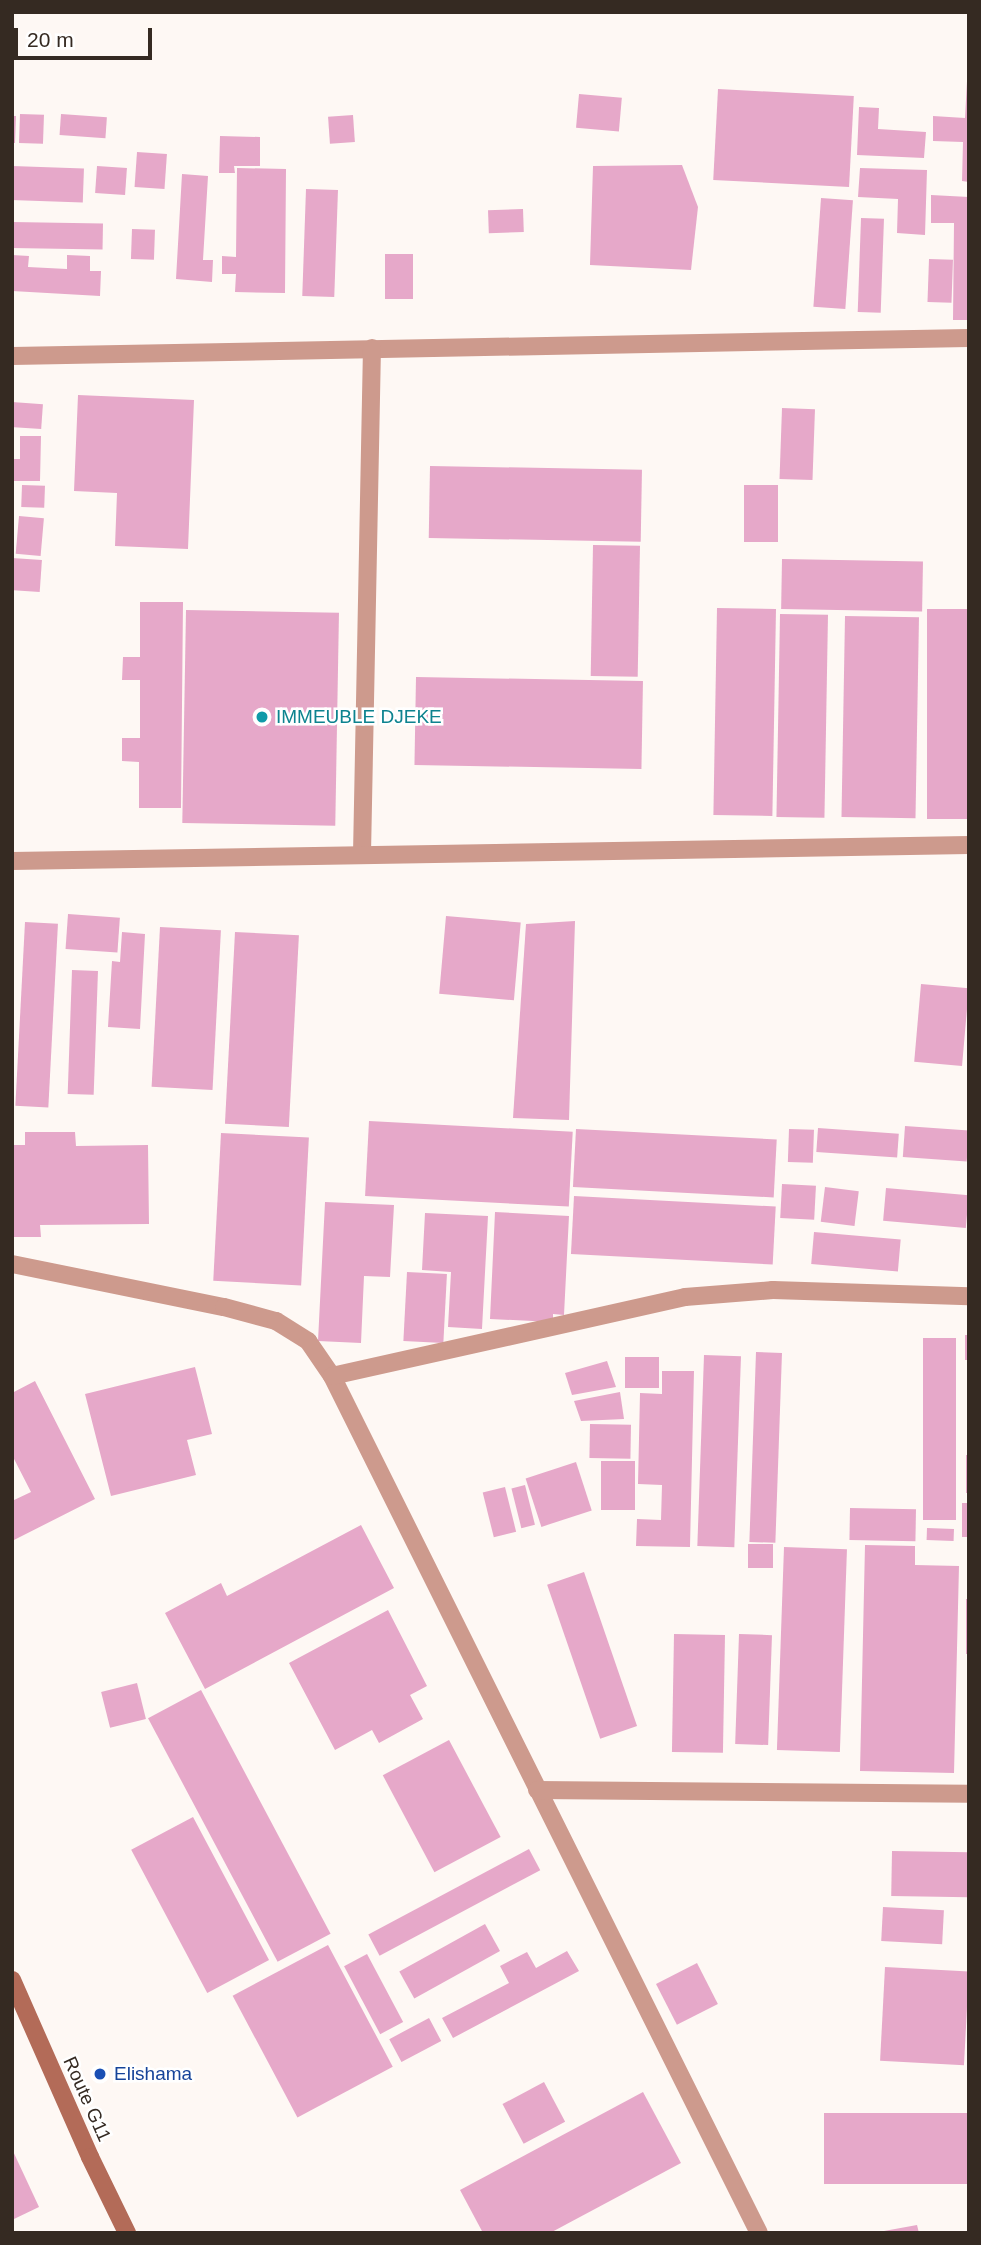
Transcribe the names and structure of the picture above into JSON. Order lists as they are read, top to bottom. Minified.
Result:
{"streets":{"street":["Route G11"]},"places":["IMMEUBLE DJEKE","Elishama"],"scale_bar":"20 m"}
